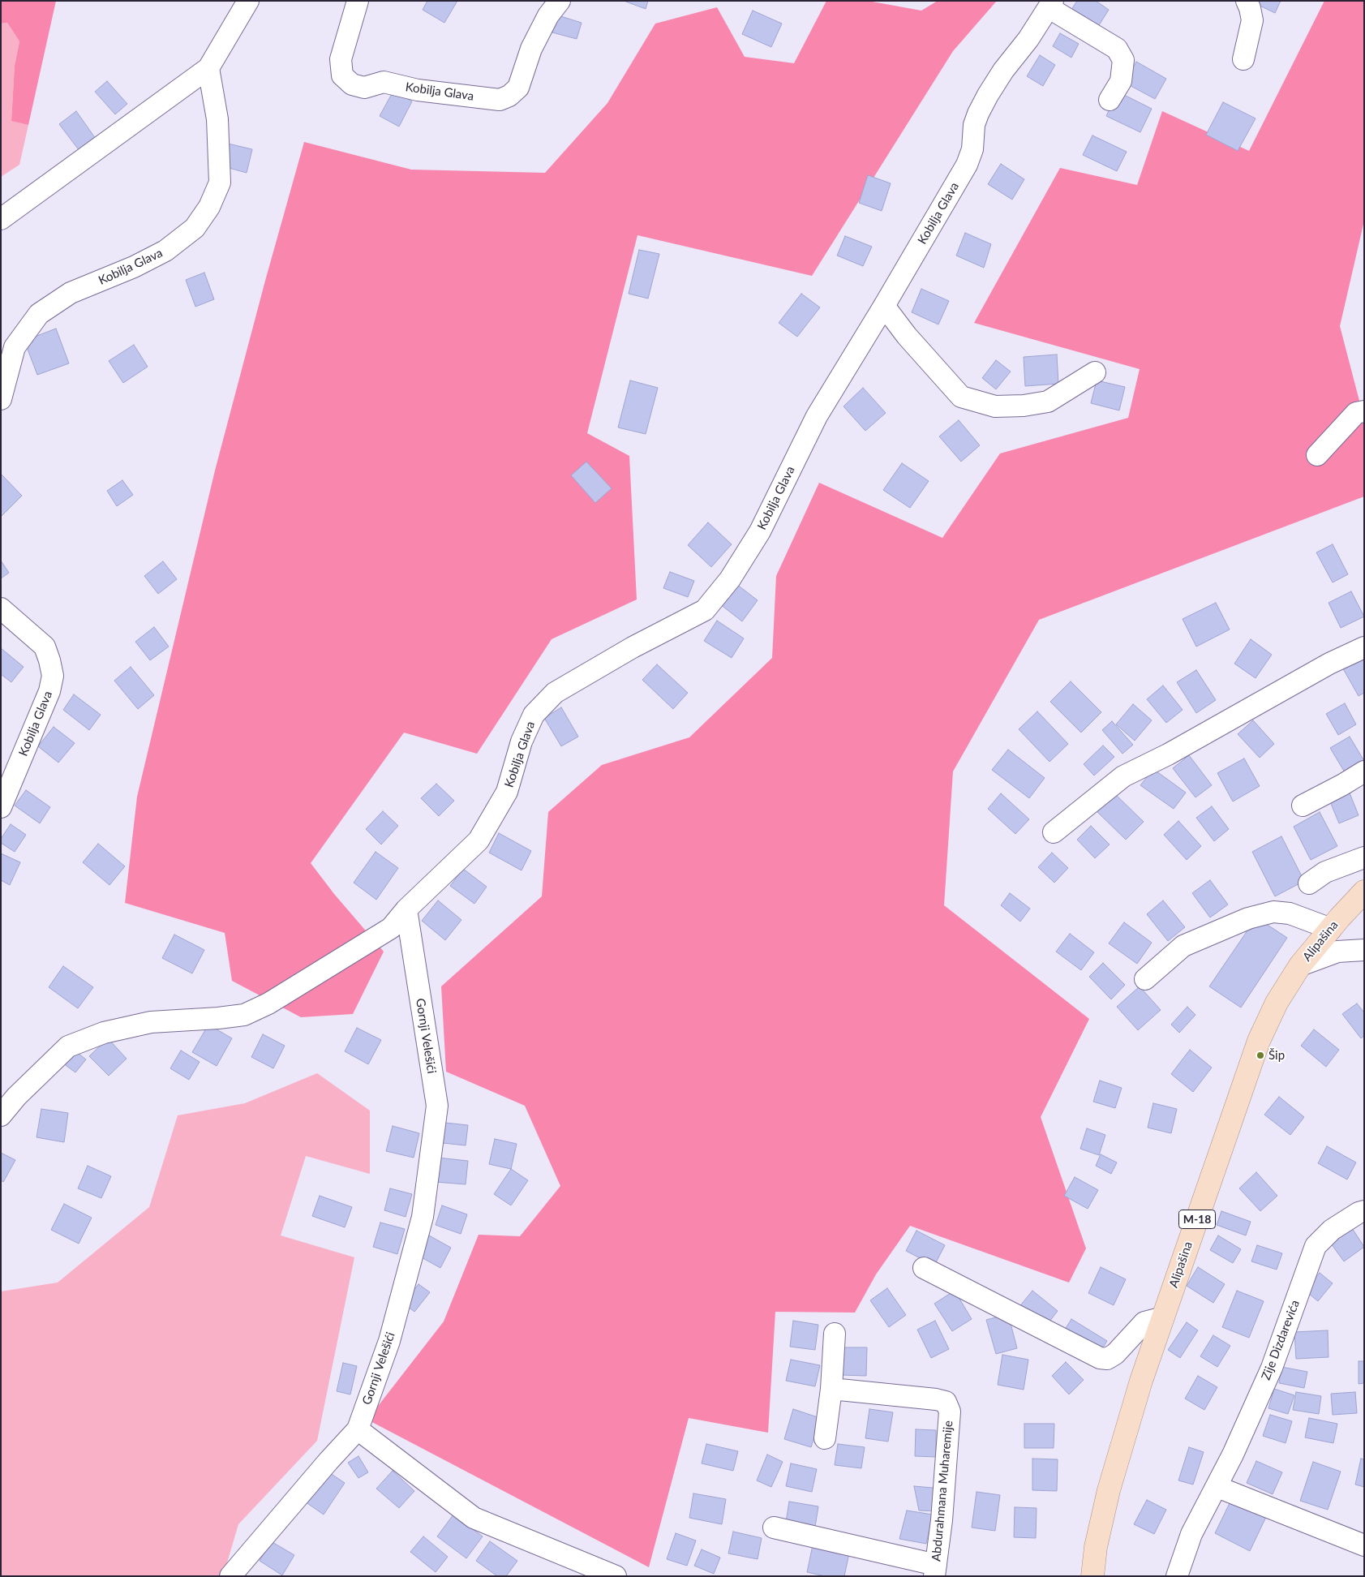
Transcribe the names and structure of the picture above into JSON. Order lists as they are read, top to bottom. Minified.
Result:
{"streets":{"main road":["Alipašina","M-18"],"street":["Kobilja Glava","Gornji Velešići","Zije Dizdarevića","Abdurahmana Muharemije"]},"crossings":[["Kobilja Glava","Gornji Velešići"]],"places":["Šip"]}
